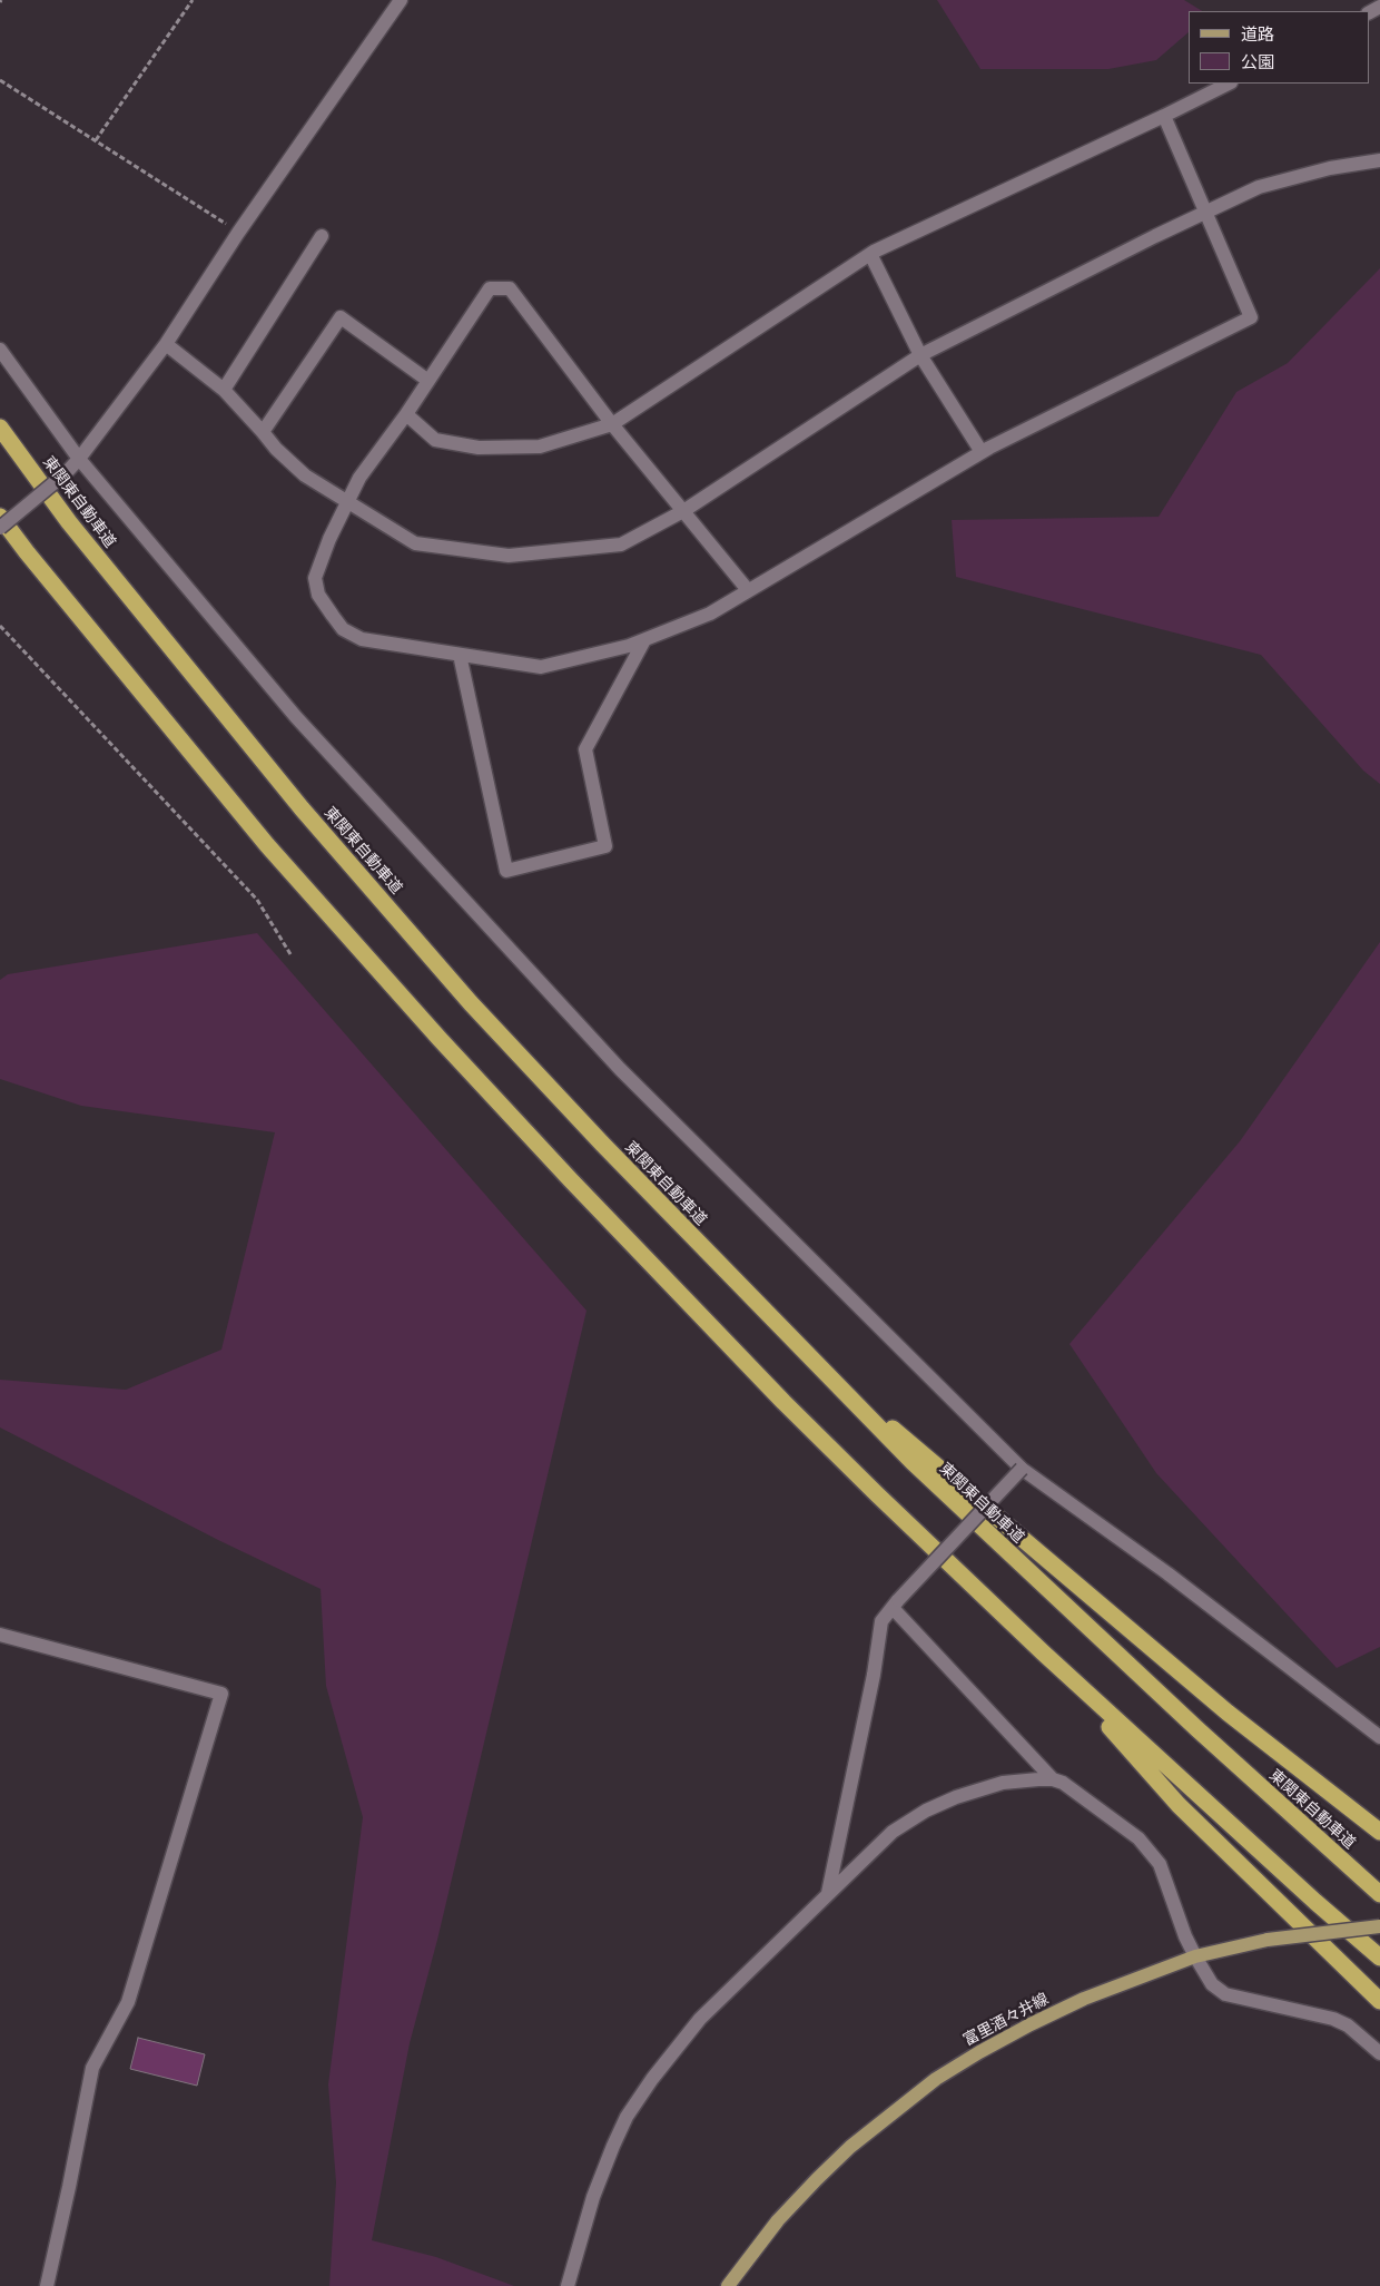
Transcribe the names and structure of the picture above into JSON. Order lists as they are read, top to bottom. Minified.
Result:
{"streets":{"highway":["東関東自動車道"],"main road":["富里酒々井線"]},"legend":["道路","公園"]}
